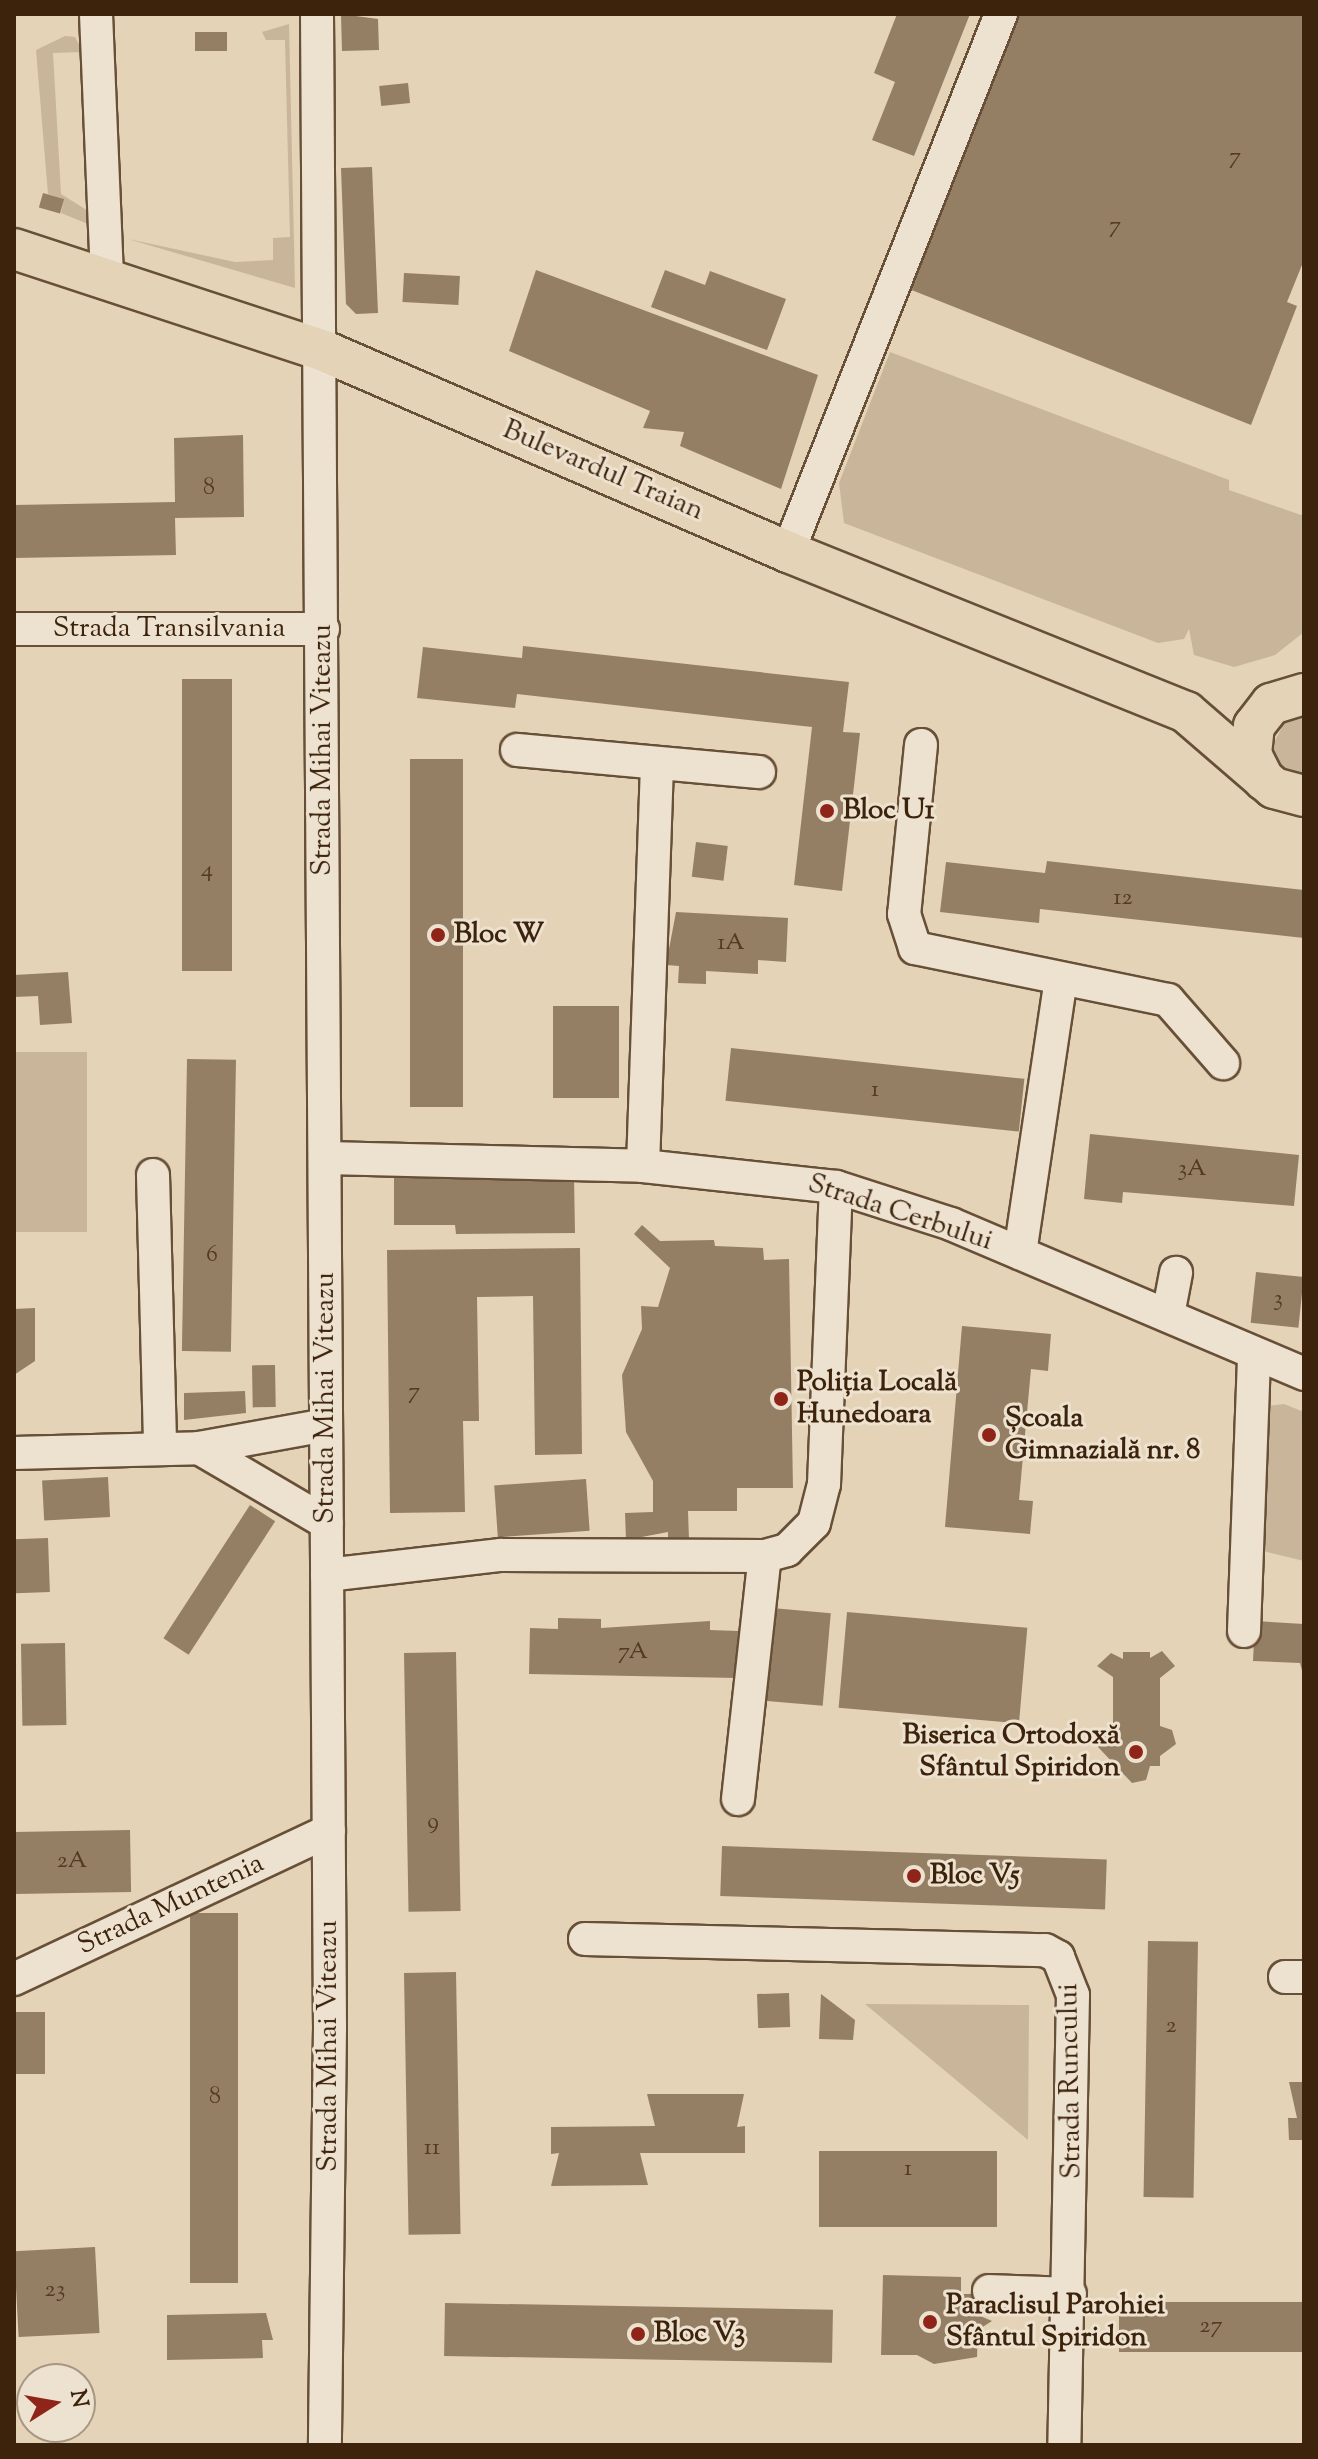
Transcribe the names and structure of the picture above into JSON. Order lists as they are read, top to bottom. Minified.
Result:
{"streets":{"main road":["Bulevardul Traian"],"street":["Strada Transilvania","Strada Mihai Viteazu","Strada Cerbului","Strada Muntenia","Strada Runcului"]},"crossings":[["Bulevardul Traian","Strada Mihai Viteazu"],["Strada Transilvania","Strada Mihai Viteazu"],["Strada Mihai Viteazu","Strada Cerbului"],["Strada Mihai Viteazu","Strada Muntenia"]],"places":["Bloc U1","Bloc W","Poliția Locală Hunedoara","Școala Gimnazială nr. 8","Biserica Ortodoxă Sfântul Spiridon","Bloc V5","Paraclisul Parohiei Sfântul Spiridon","Bloc V3"],"house_numbers":["7","7","8","4","12","1A","1","3A","6","3","7","7A","9","2A","2","8","11","1","23","27"],"north":"right"}
